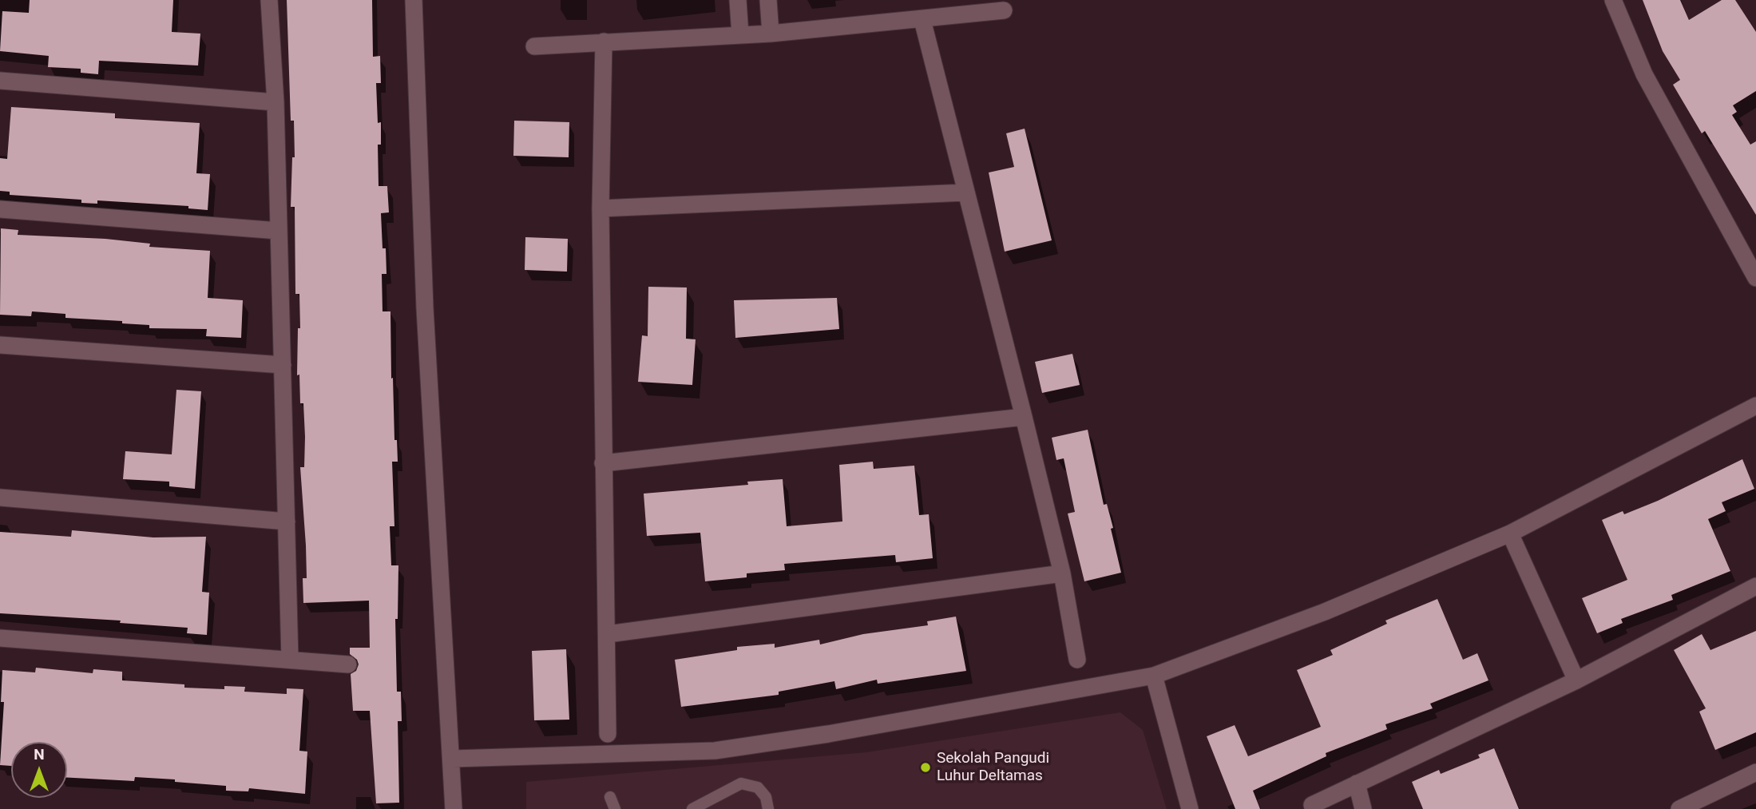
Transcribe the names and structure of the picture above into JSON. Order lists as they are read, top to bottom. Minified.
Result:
{"places":["Sekolah Pangudi Luhur Deltamas"],"north":"top"}
